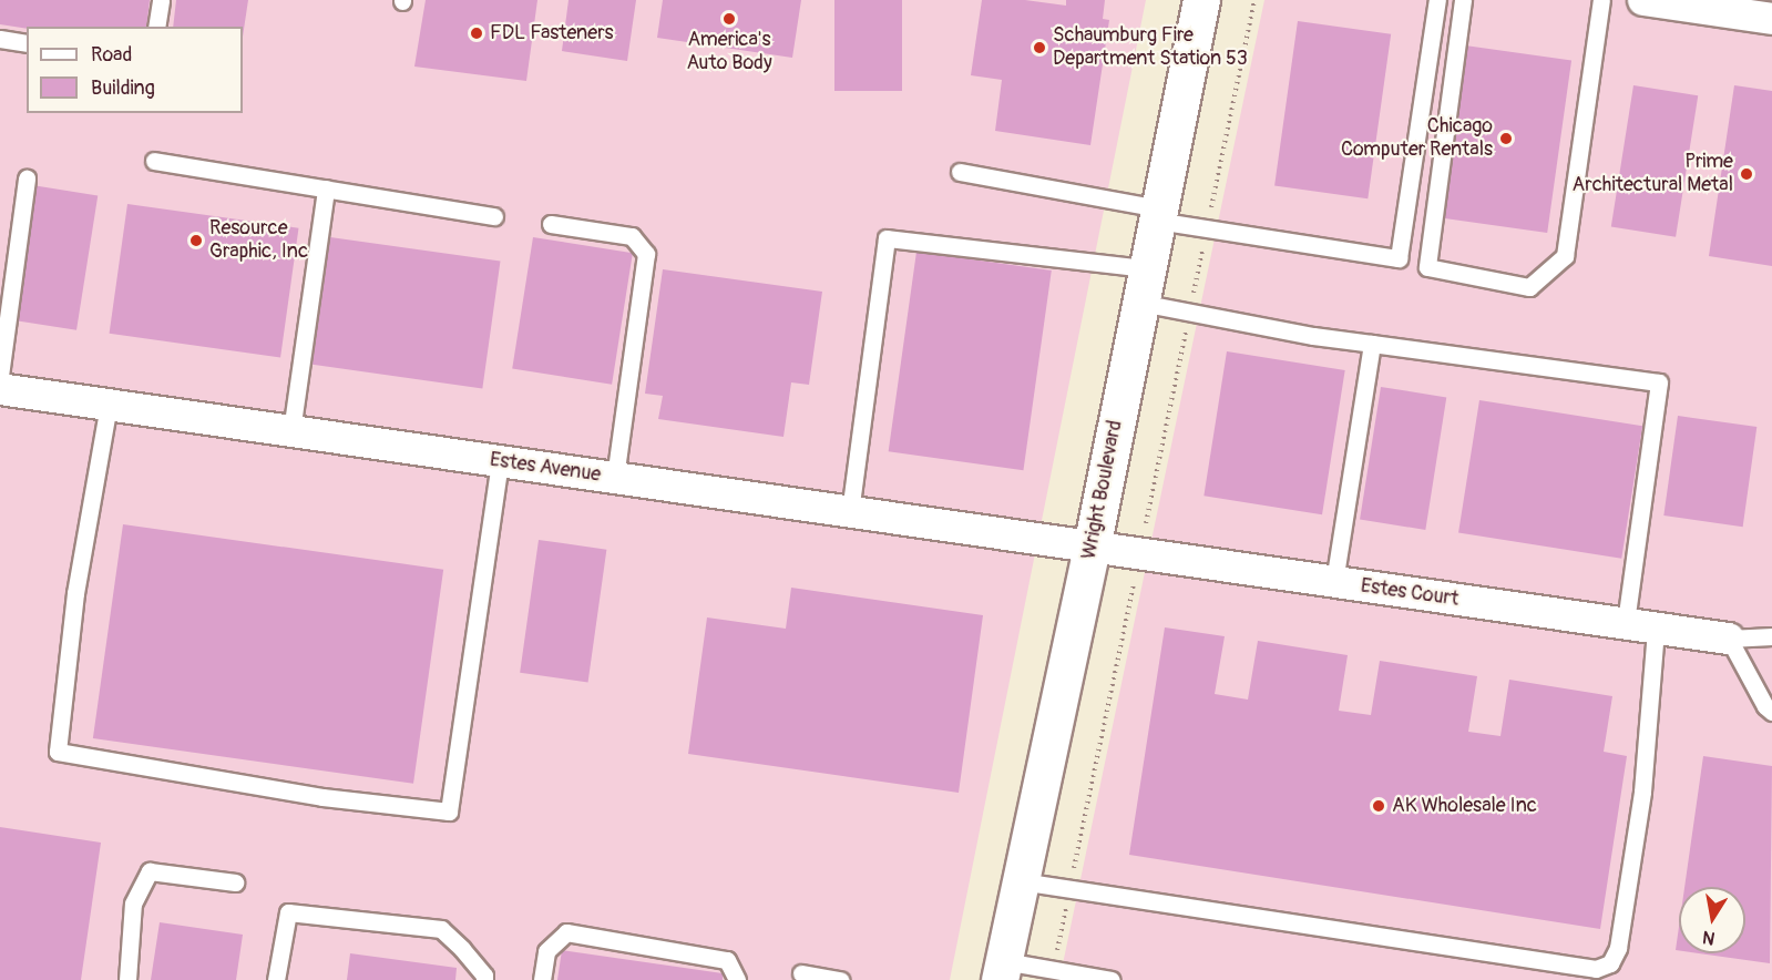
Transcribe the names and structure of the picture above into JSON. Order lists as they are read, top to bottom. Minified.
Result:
{"streets":{"street":["Estes Avenue","Wright Boulevard","Estes Court"]},"crossings":[["Estes Avenue","Wright Boulevard"],["Estes Avenue","Estes Court"],["Wright Boulevard","Estes Court"]],"places":["America's Auto Body","FDL Fasteners","Schaumburg Fire Department Station 53","Chicago Computer Rentals","Prime Architectural Metal","Resource Graphic, Inc","AK Wholesale Inc"],"legend":["Road","Building"],"north":"bottom"}
